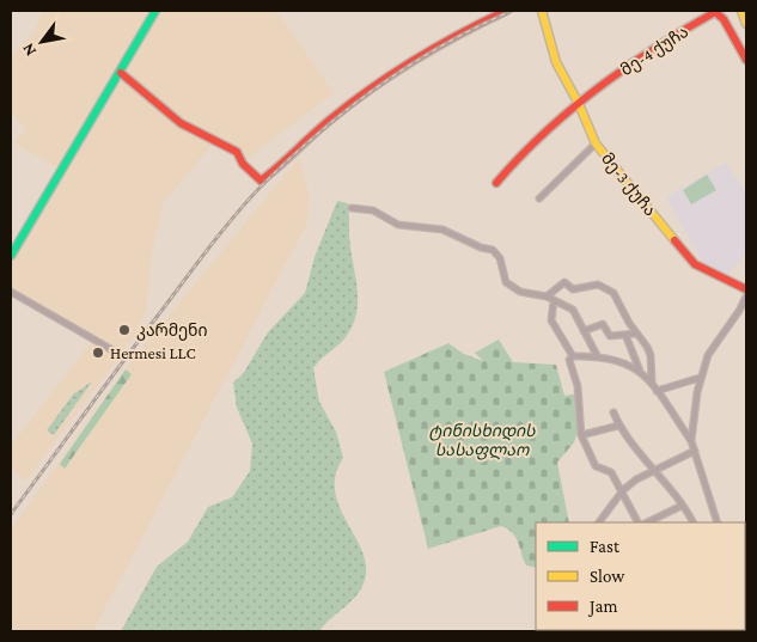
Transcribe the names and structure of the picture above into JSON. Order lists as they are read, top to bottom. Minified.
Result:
{"streets":{"street":["მე-4 ქუჩა","მე-3 ქუჩა"]},"crossings":[["მე-4 ქუჩა","მე-3 ქუჩა"]],"parks":["ტინისხიდის სასაფლაო"],"places":["კარმენი","Hermesi LLC"],"legend":["Fast","Slow","Jam"],"north":"bottom left"}
